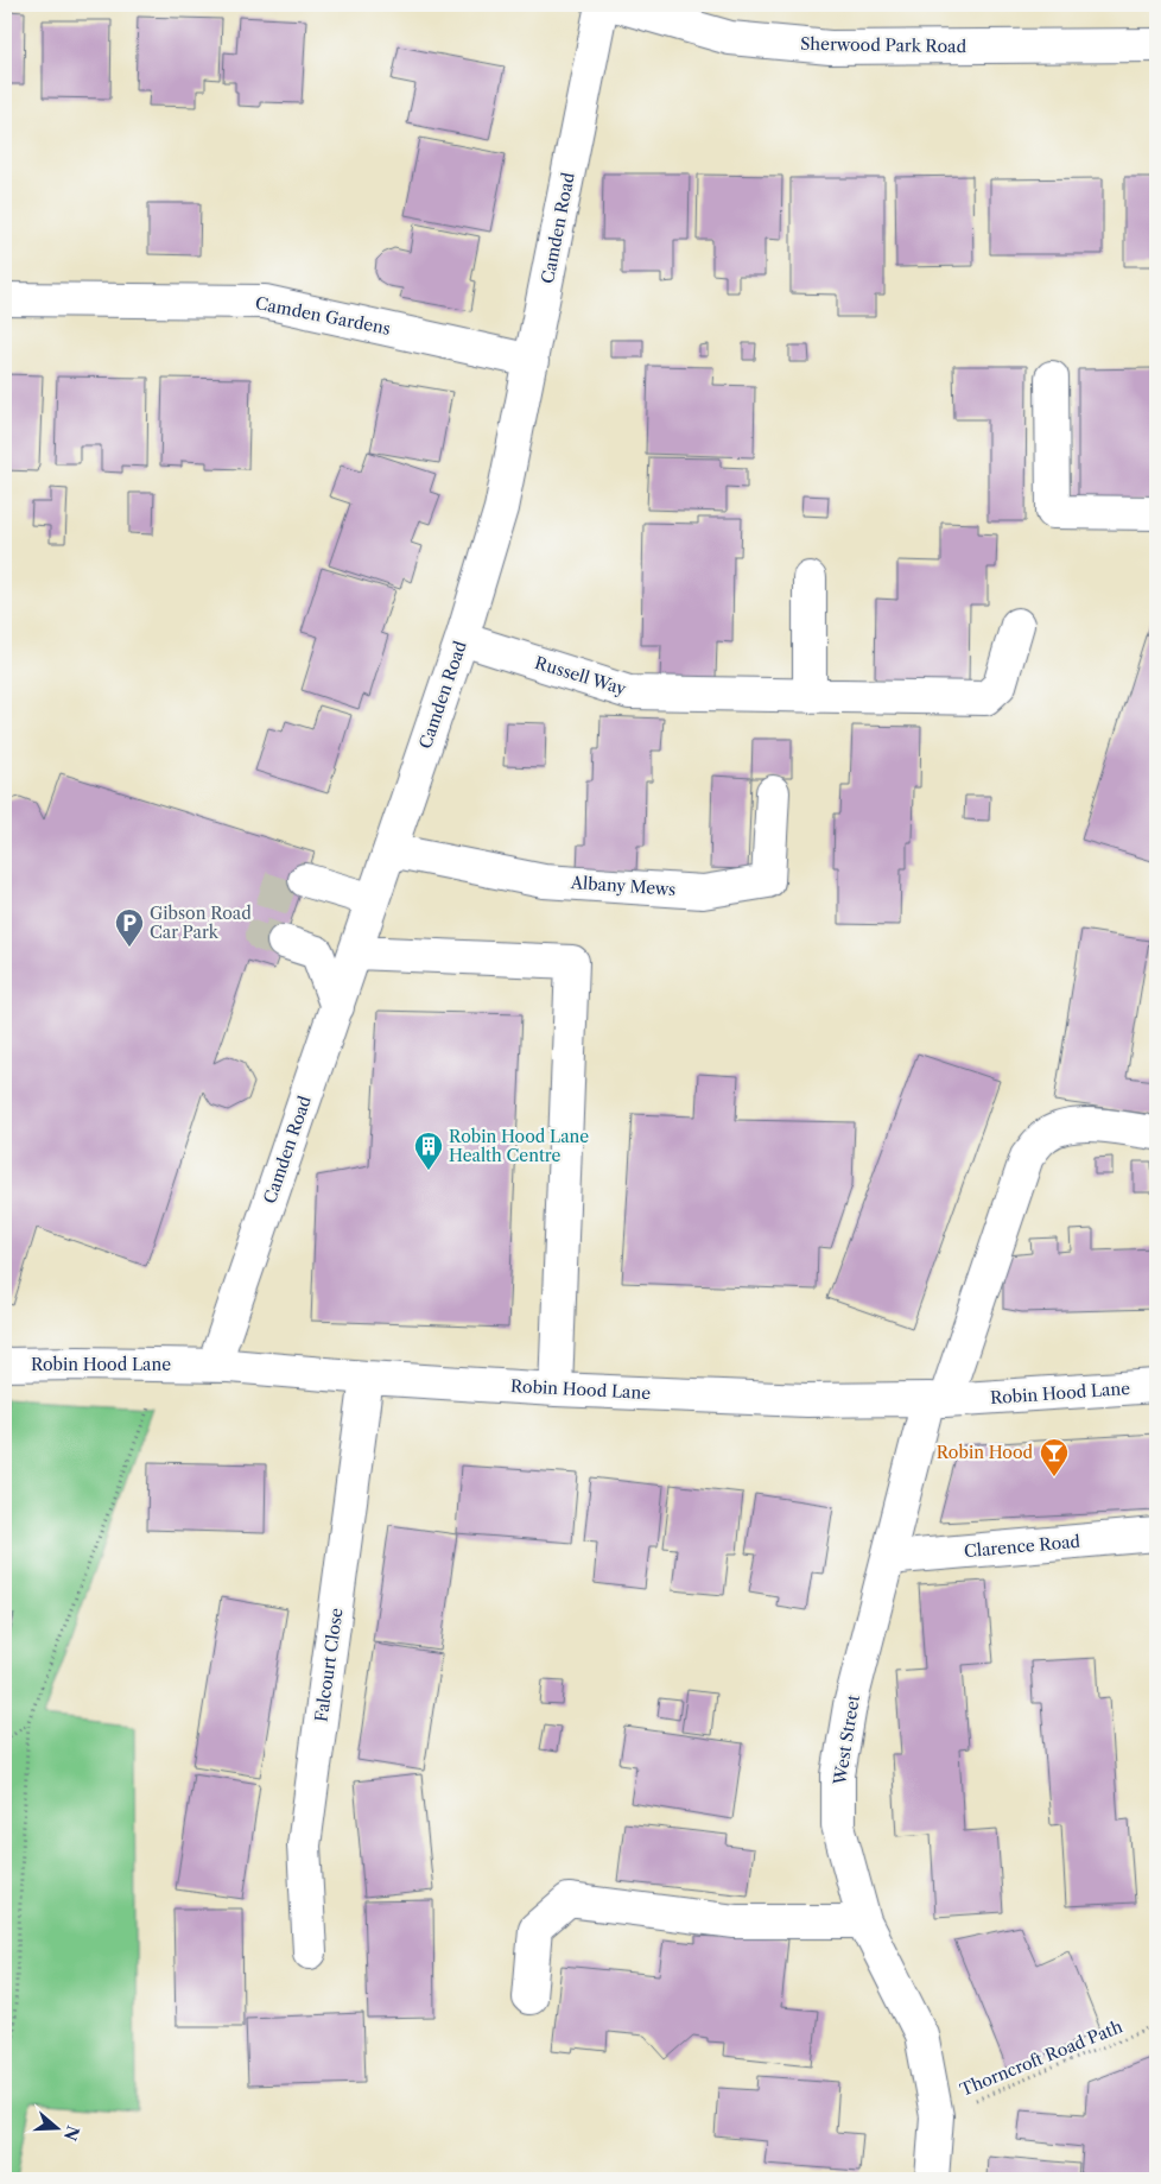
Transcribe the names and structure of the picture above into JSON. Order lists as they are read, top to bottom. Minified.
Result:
{"streets":{"street":["Sherwood Park Road","Camden Road","Camden Gardens","Russell Way","Albany Mews","Robin Hood Lane","Clarence Road","Falcourt Close","West Street"],"path":["Thorncroft Road Path"]},"crossings":[["Camden Road","Camden Gardens"],["Camden Road","Russell Way"],["Camden Road","Albany Mews"],["Camden Road","Robin Hood Lane"],["Robin Hood Lane","Falcourt Close"],["Robin Hood Lane","West Street"],["Clarence Road","West Street"],["West Street","Thorncroft Road Path"]],"places":{"parking":["Gibson Road Car Park"],"building":["Robin Hood Lane Health Centre"],"bar":["Robin Hood"]},"north":"right"}
